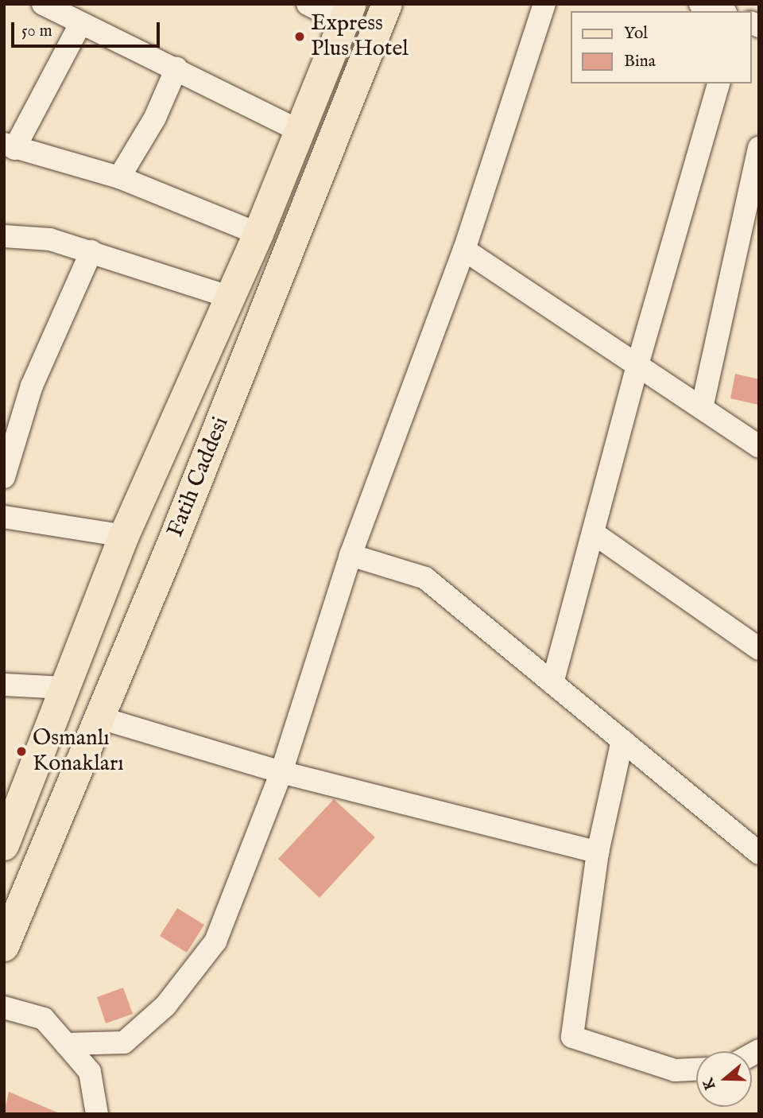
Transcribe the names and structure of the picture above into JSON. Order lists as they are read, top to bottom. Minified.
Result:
{"streets":{"main road":["Fatih Caddesi"]},"places":["Express Plus Hotel","Osmanlı Konakları"],"legend":["Yol","Bina"],"scale_bar":"50 m","north":"left"}
